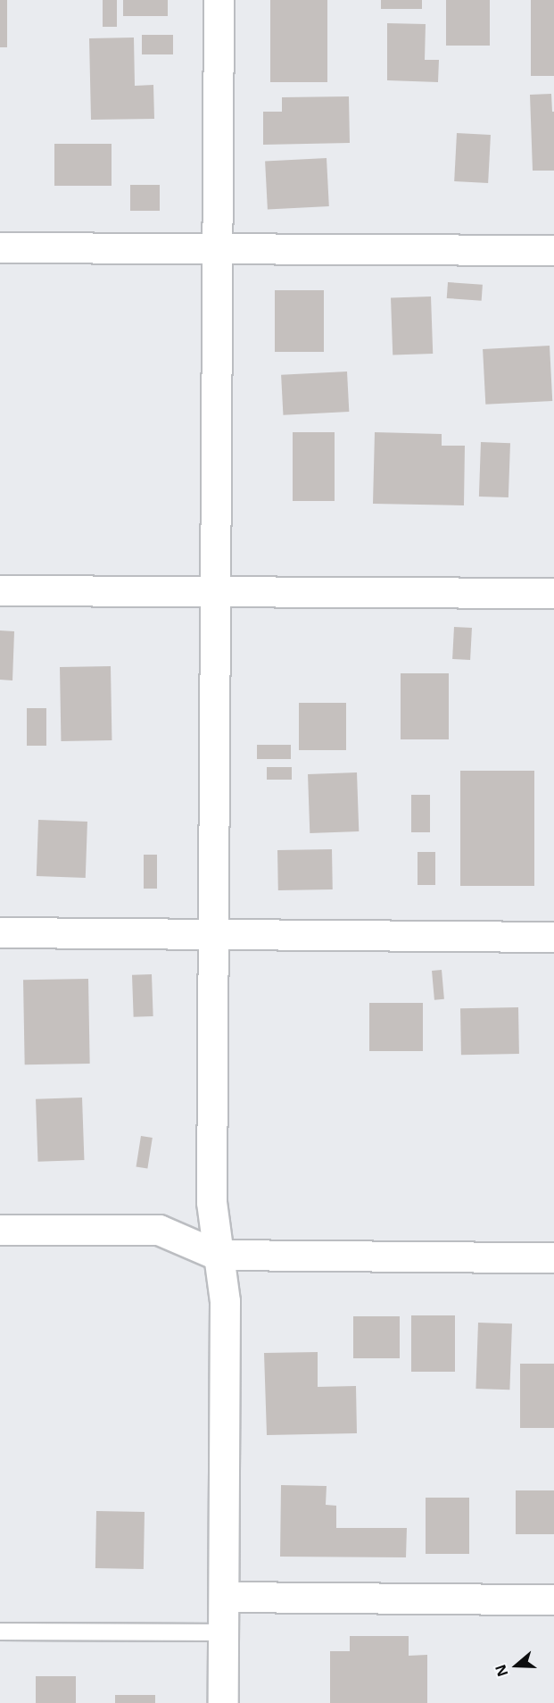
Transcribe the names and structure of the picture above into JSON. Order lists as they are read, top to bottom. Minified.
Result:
{"north":"left"}
